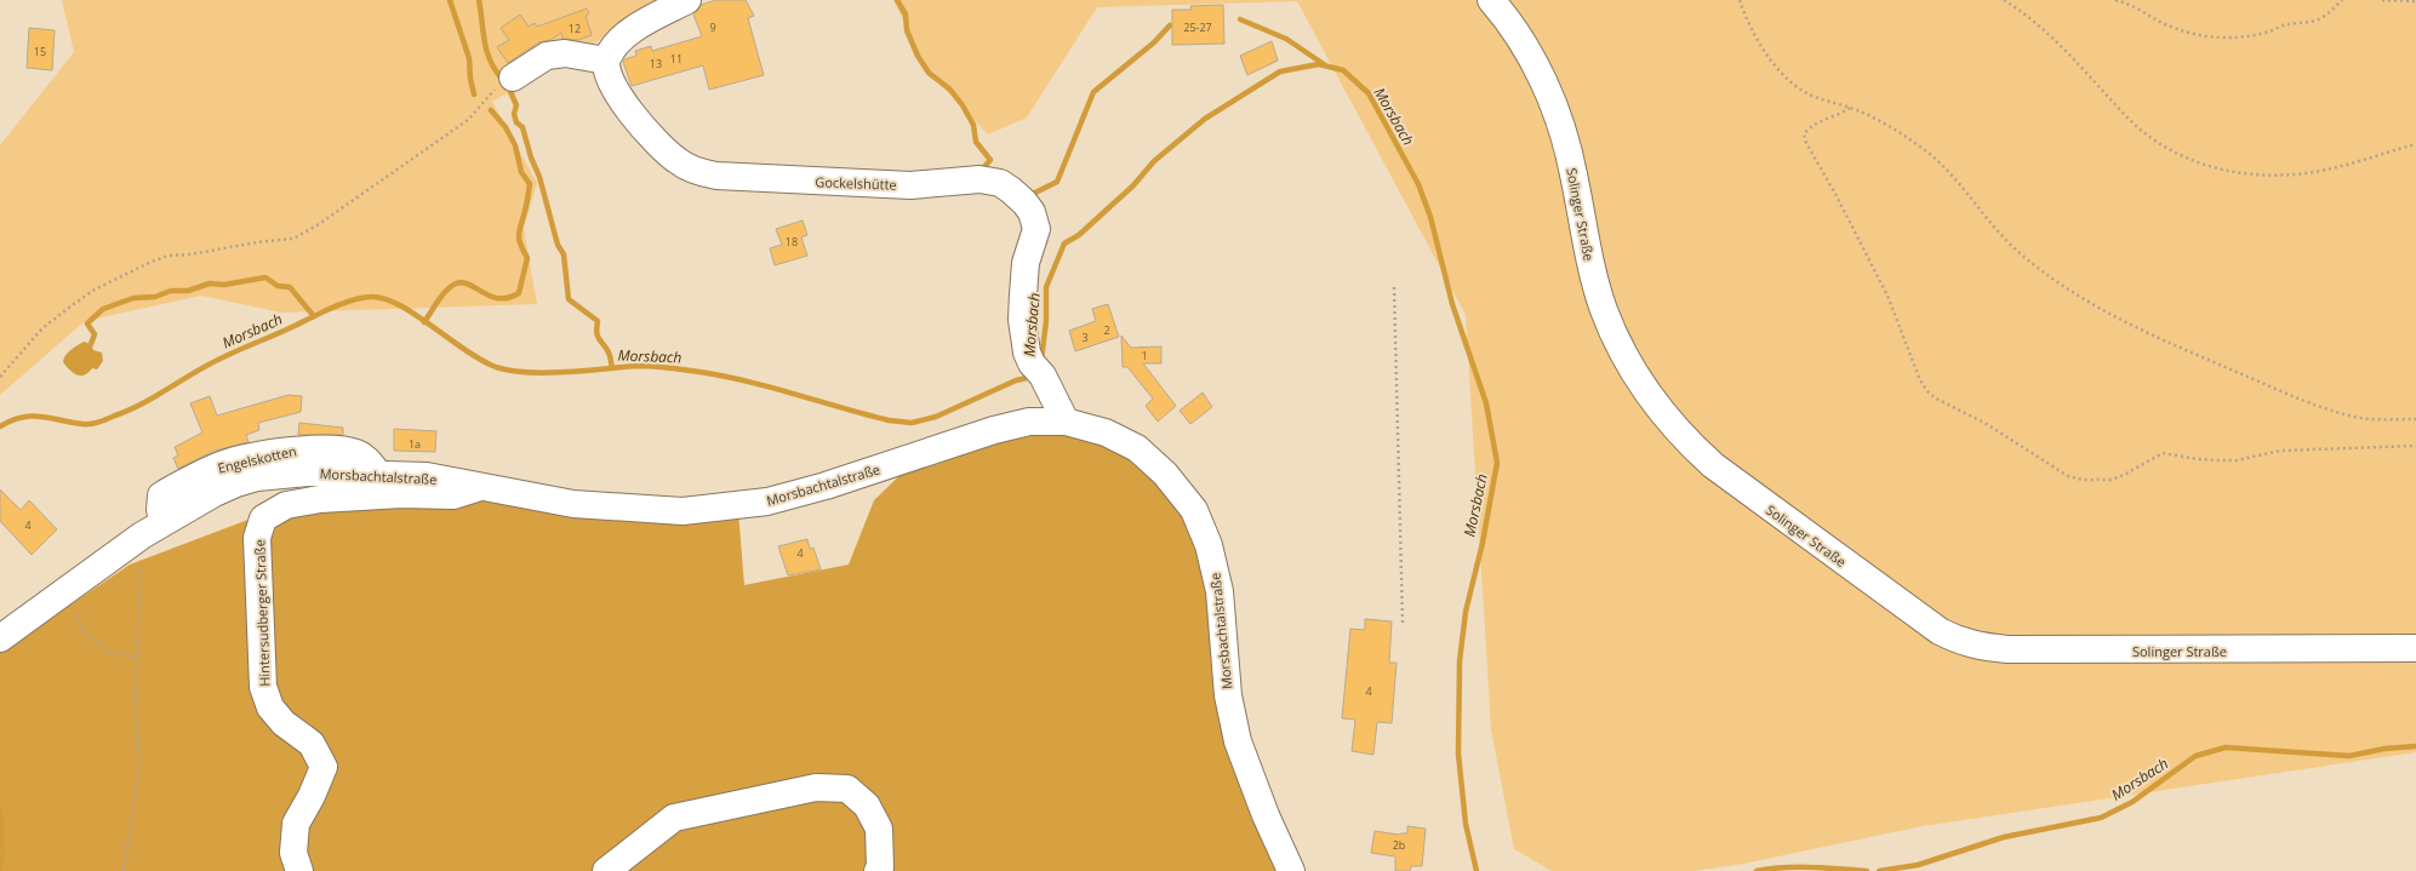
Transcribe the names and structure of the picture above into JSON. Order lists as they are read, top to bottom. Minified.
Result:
{"streets":{"main road":["Gockelshütte","Solinger Straße","Morsbachtalstraße","Hintersudberger Straße"]},"crossings":[["Gockelshütte","Morsbachtalstraße"],["Morsbachtalstraße","Hintersudberger Straße"]],"water":["Morsbach"],"house_numbers":["9","25-27","12","15","11","13","18","2","3","1","1a","4","4","4","2b"]}
